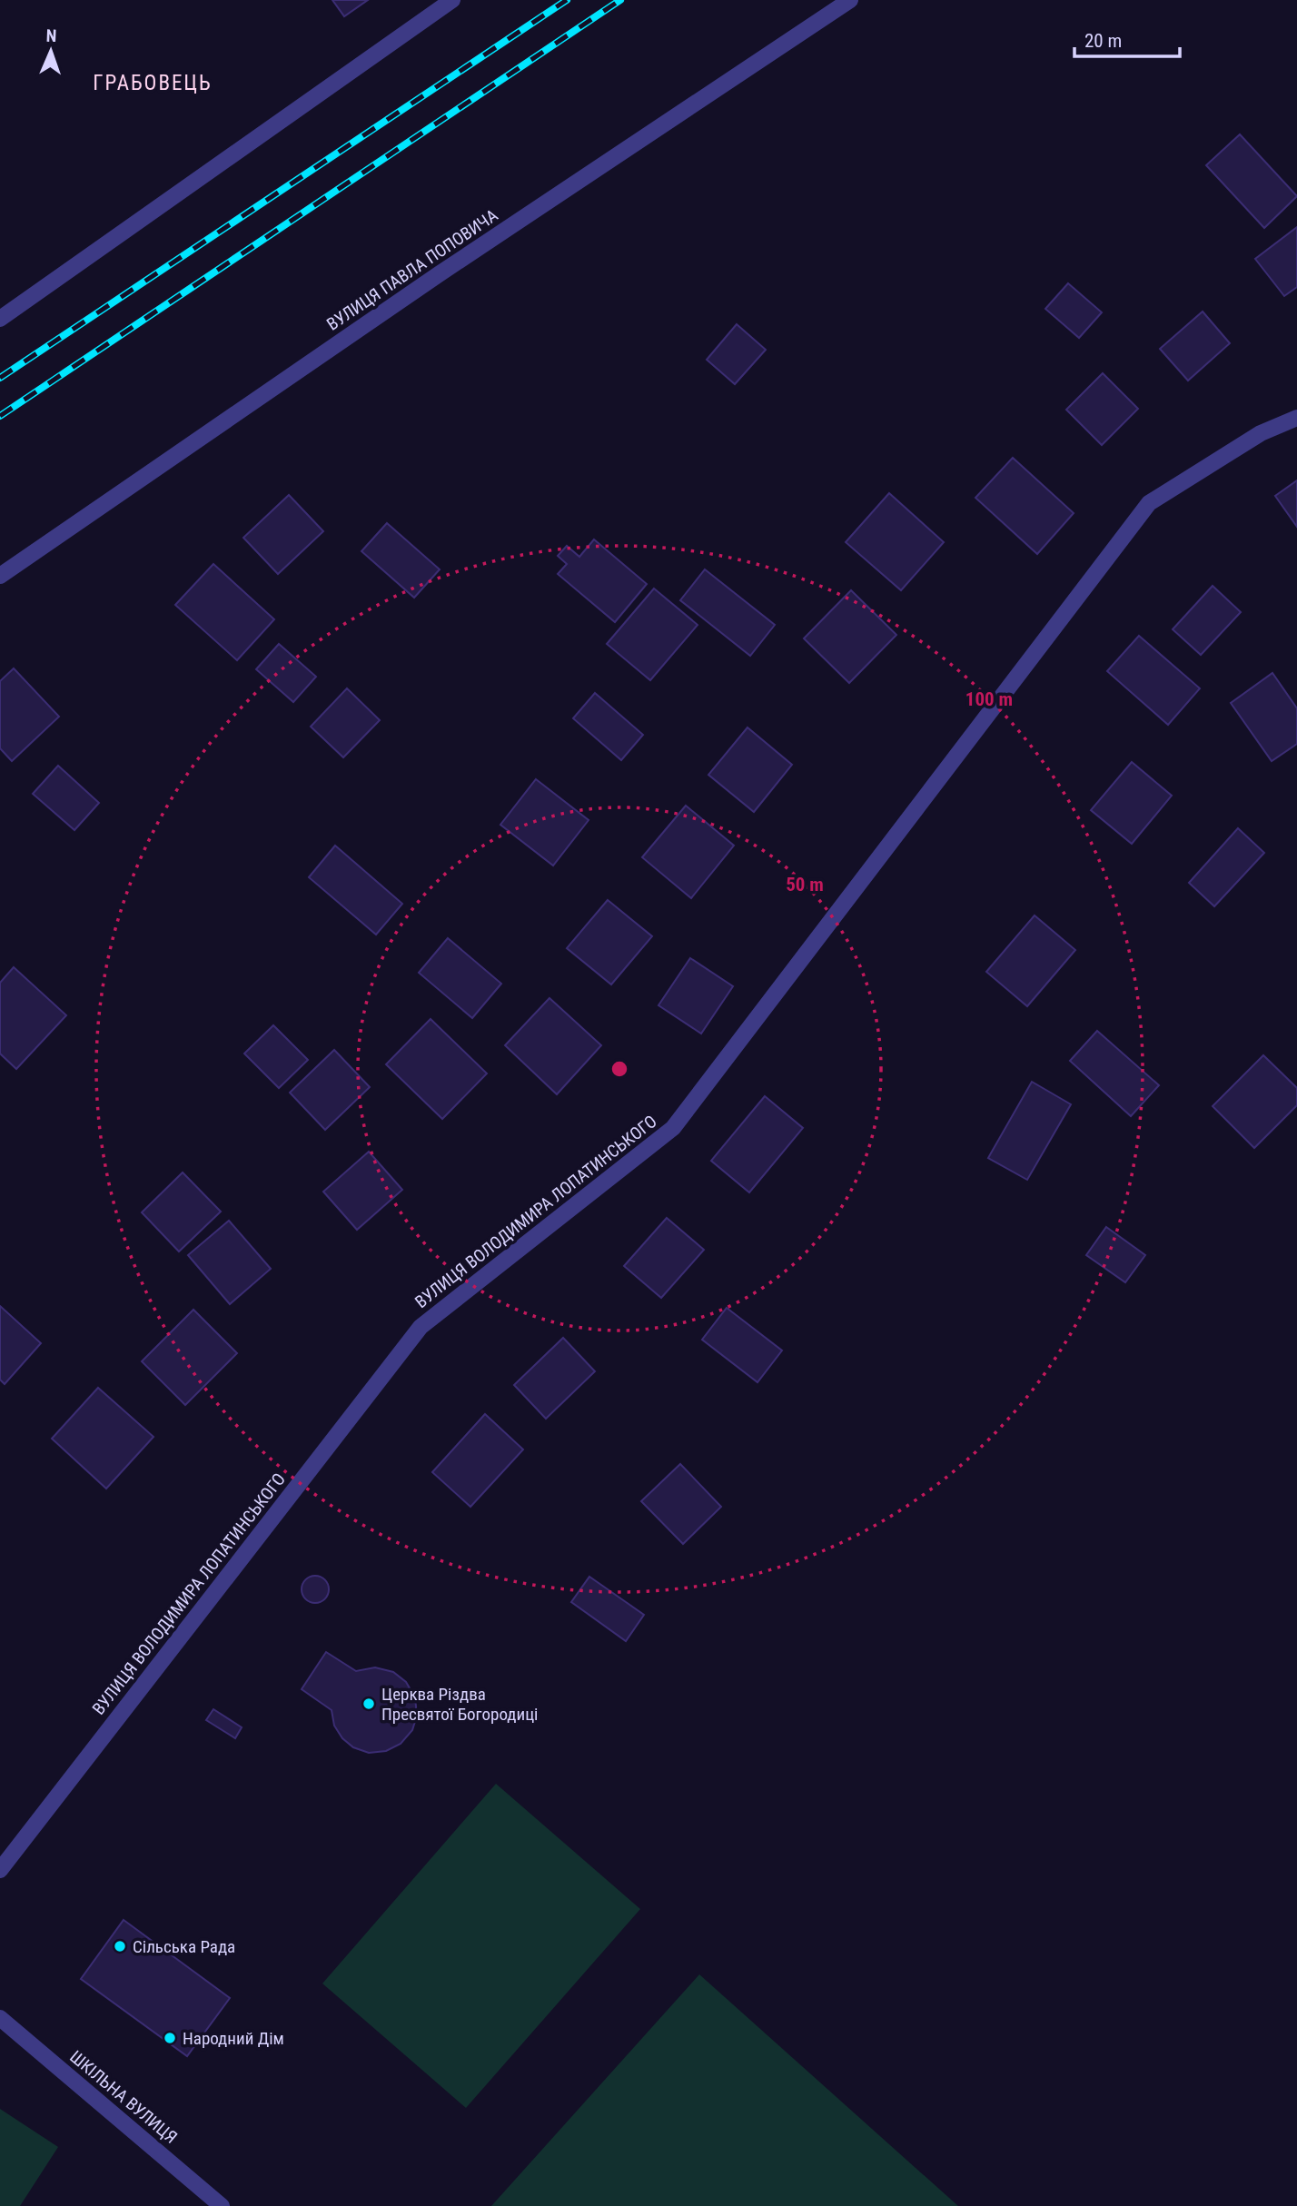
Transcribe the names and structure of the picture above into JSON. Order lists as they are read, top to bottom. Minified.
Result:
{"streets":{"street":["ВУЛИЦЯ ПАВЛА ПОПОВИЧА","ВУЛИЦЯ ВОЛОДИМИРА ЛОПАТИНСЬКОГО","ШКІЛЬНА ВУЛИЦЯ"]},"districts":["ГРАБОВЕЦЬ"],"places":["Церква Різдва Пресвятої Богородиці","Сільська Рада","Народний Дім"],"scale_bar":"20 m","north":"top","rings":["100 m","50 m"]}
